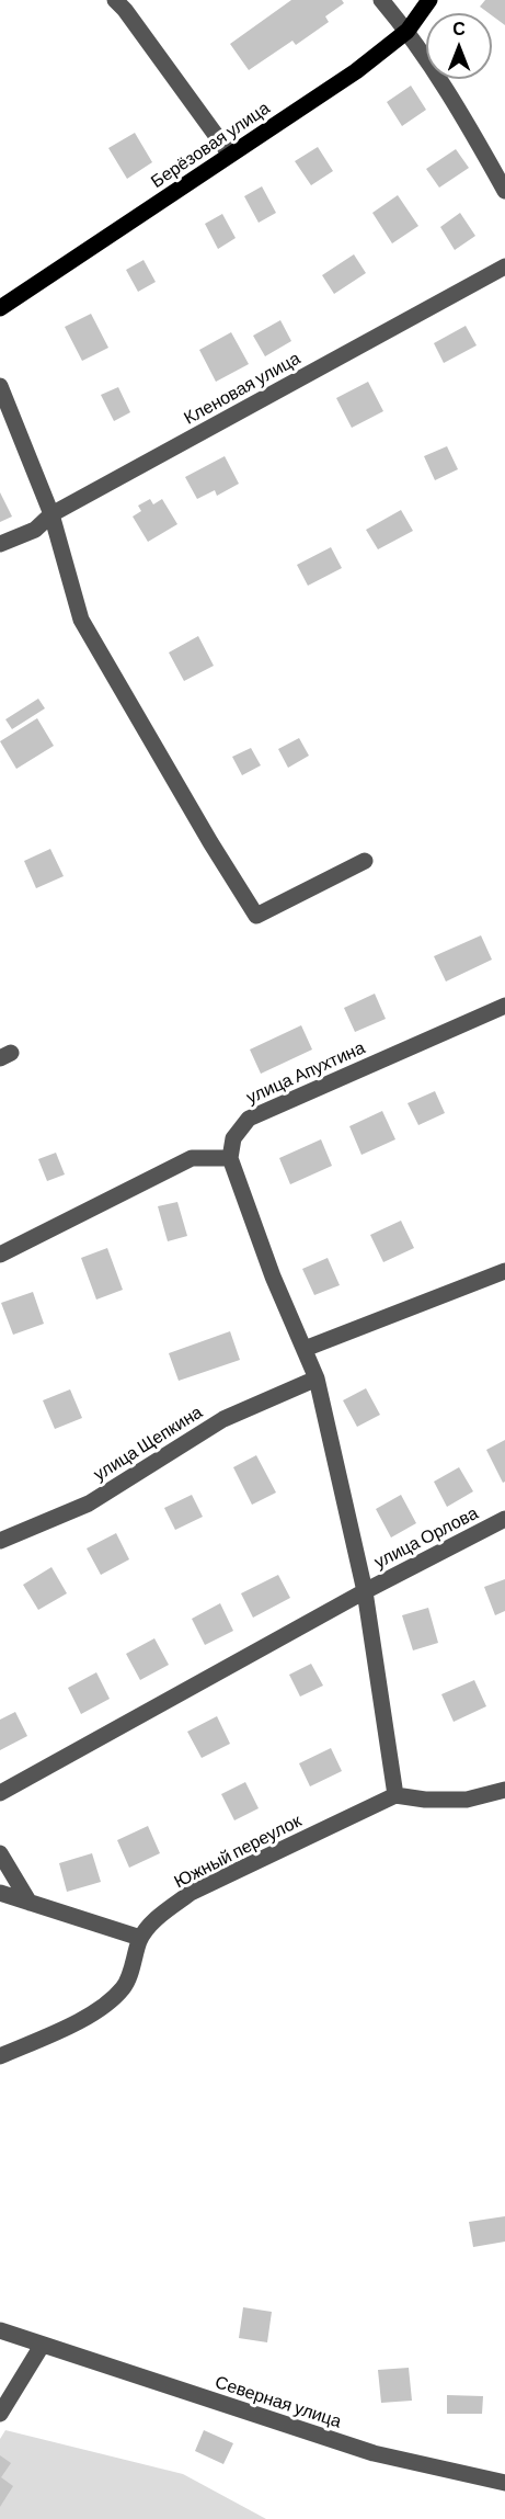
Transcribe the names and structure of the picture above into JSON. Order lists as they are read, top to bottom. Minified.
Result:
{"streets":{"main road":["Берёзовая улица"],"street":["Кленовая улица","улица Апухтина","улица Щепкина","улица Орлова","Южный переулок","Северная улица"]},"north":"top"}
